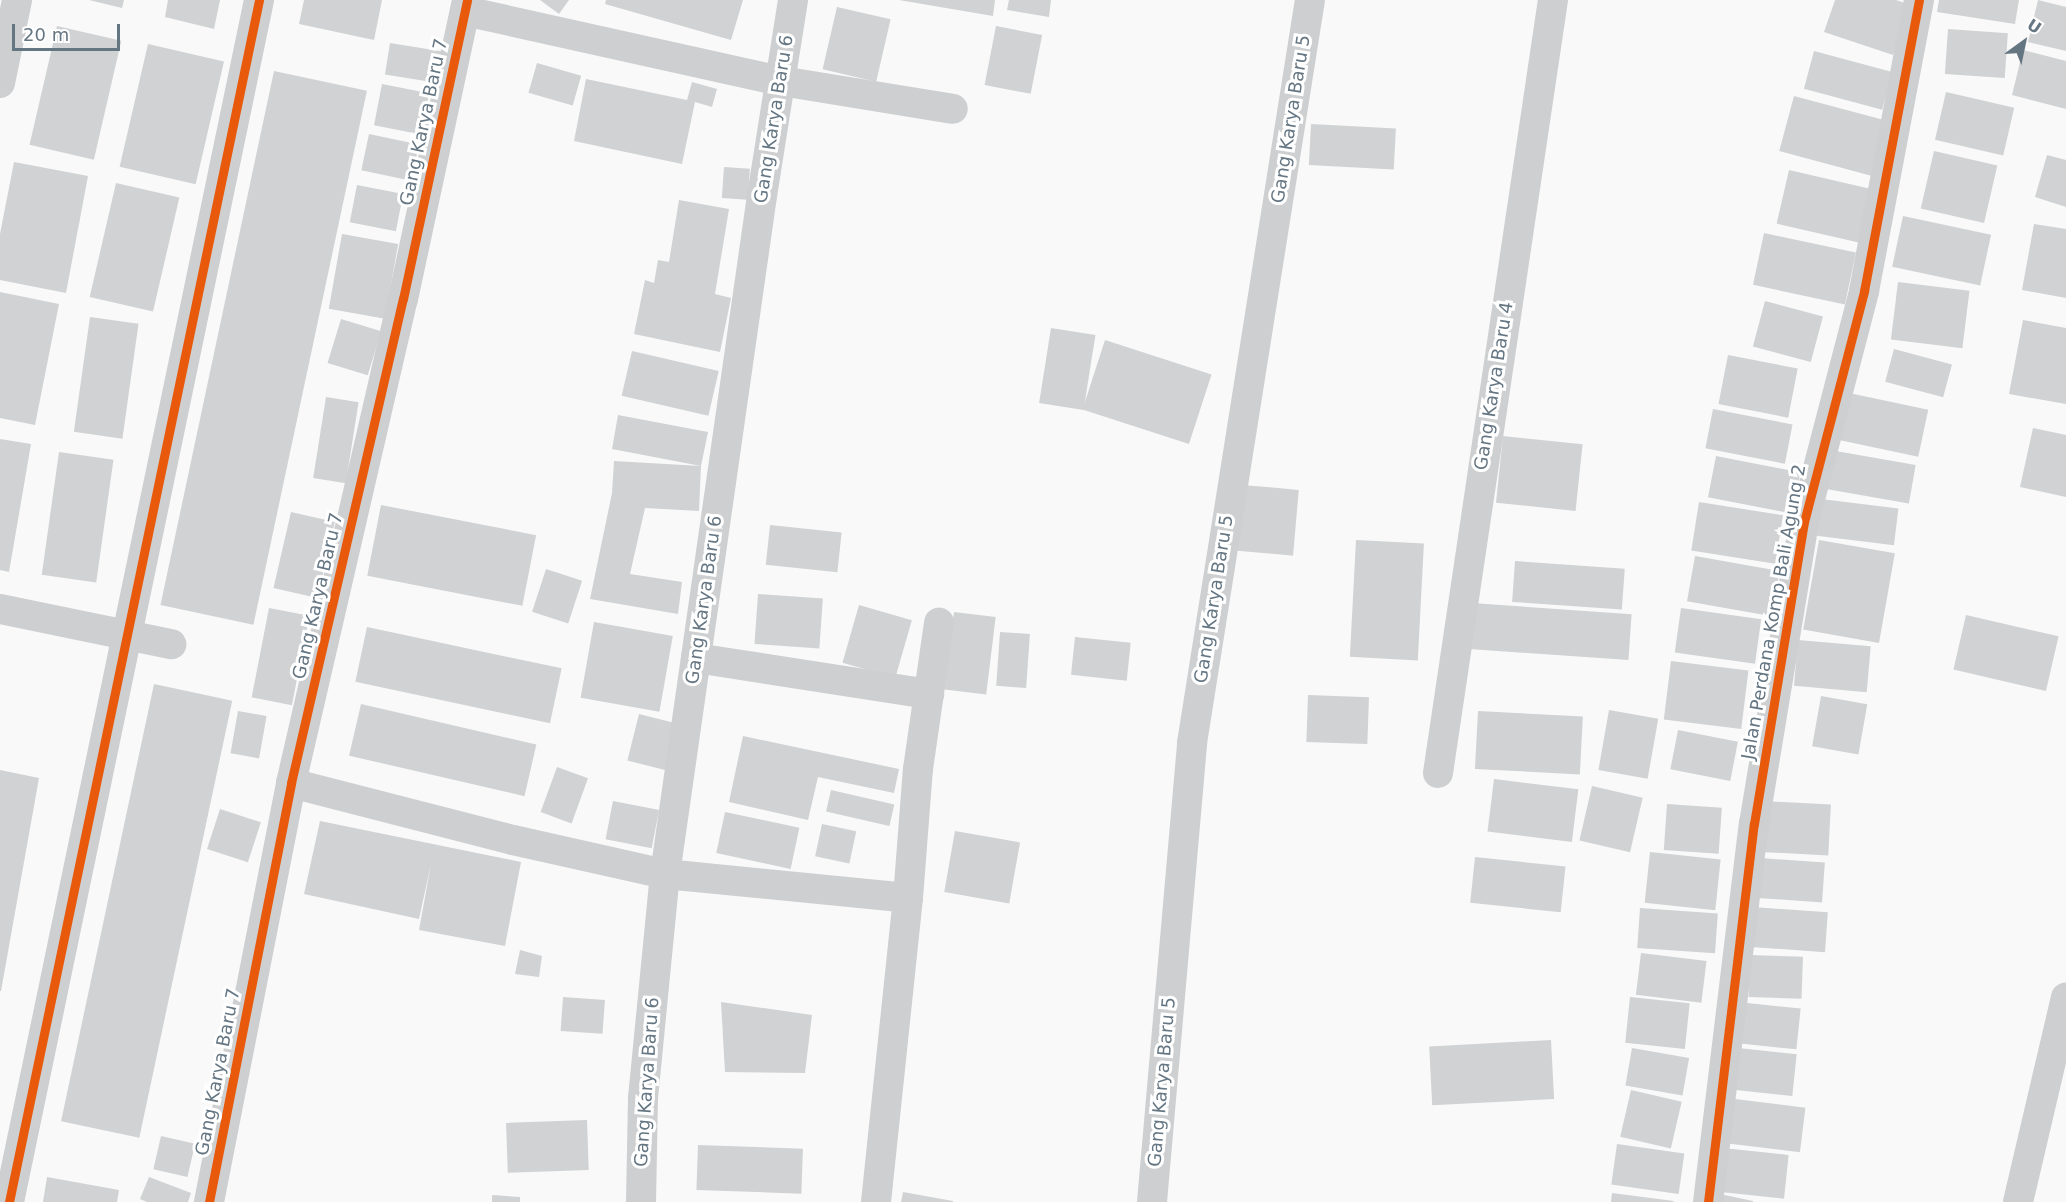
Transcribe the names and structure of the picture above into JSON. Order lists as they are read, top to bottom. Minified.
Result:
{"streets":{"street":["Gang Karya Baru 6","Gang Karya Baru 5","Gang Karya Baru 7","Gang Karya Baru 4","Jalan Perdana Komp Bali Agung 2"]},"scale_bar":"20 m","north":"top right"}
